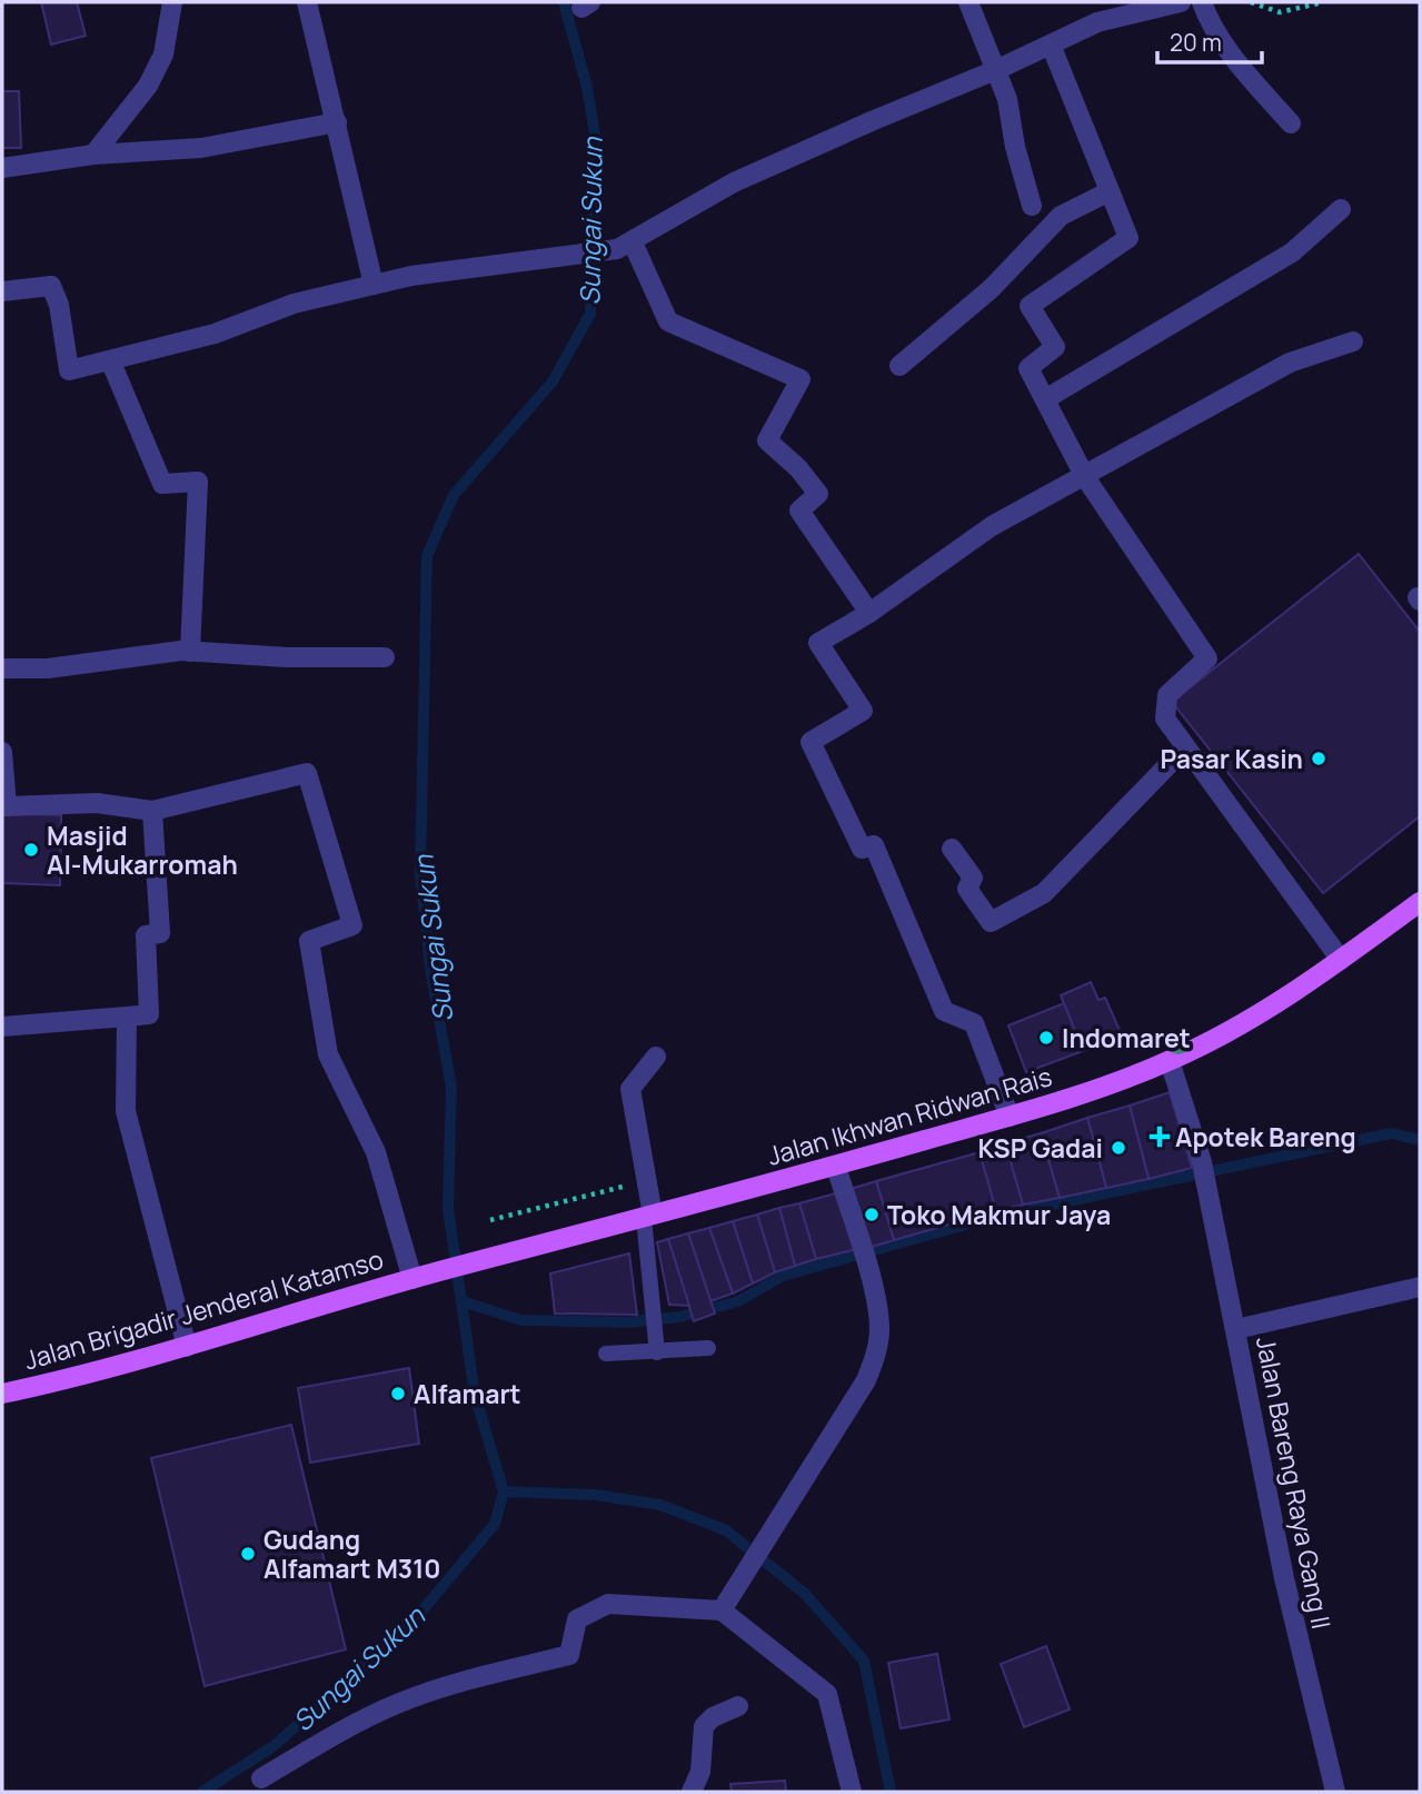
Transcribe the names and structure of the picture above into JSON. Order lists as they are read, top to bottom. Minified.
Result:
{"streets":{"main road":["Jalan Ikhwan Ridwan Rais","Jalan Brigadir Jenderal Katamso"],"street":["Jalan Bareng Raya Gang II"]},"crossings":[["Jalan Ikhwan Ridwan Rais","Jalan Brigadir Jenderal Katamso"],["Jalan Ikhwan Ridwan Rais","Jalan Bareng Raya Gang II"]],"water":["Sungai Sukun"],"places":{"other":["Pasar Kasin","Masjid Al-Mukarromah","Indomaret","KSP Gadai","Toko Makmur Jaya","Alfamart","Gudang Alfamart M310"],"health":["Apotek Bareng"]},"scale_bar":"20 m"}
